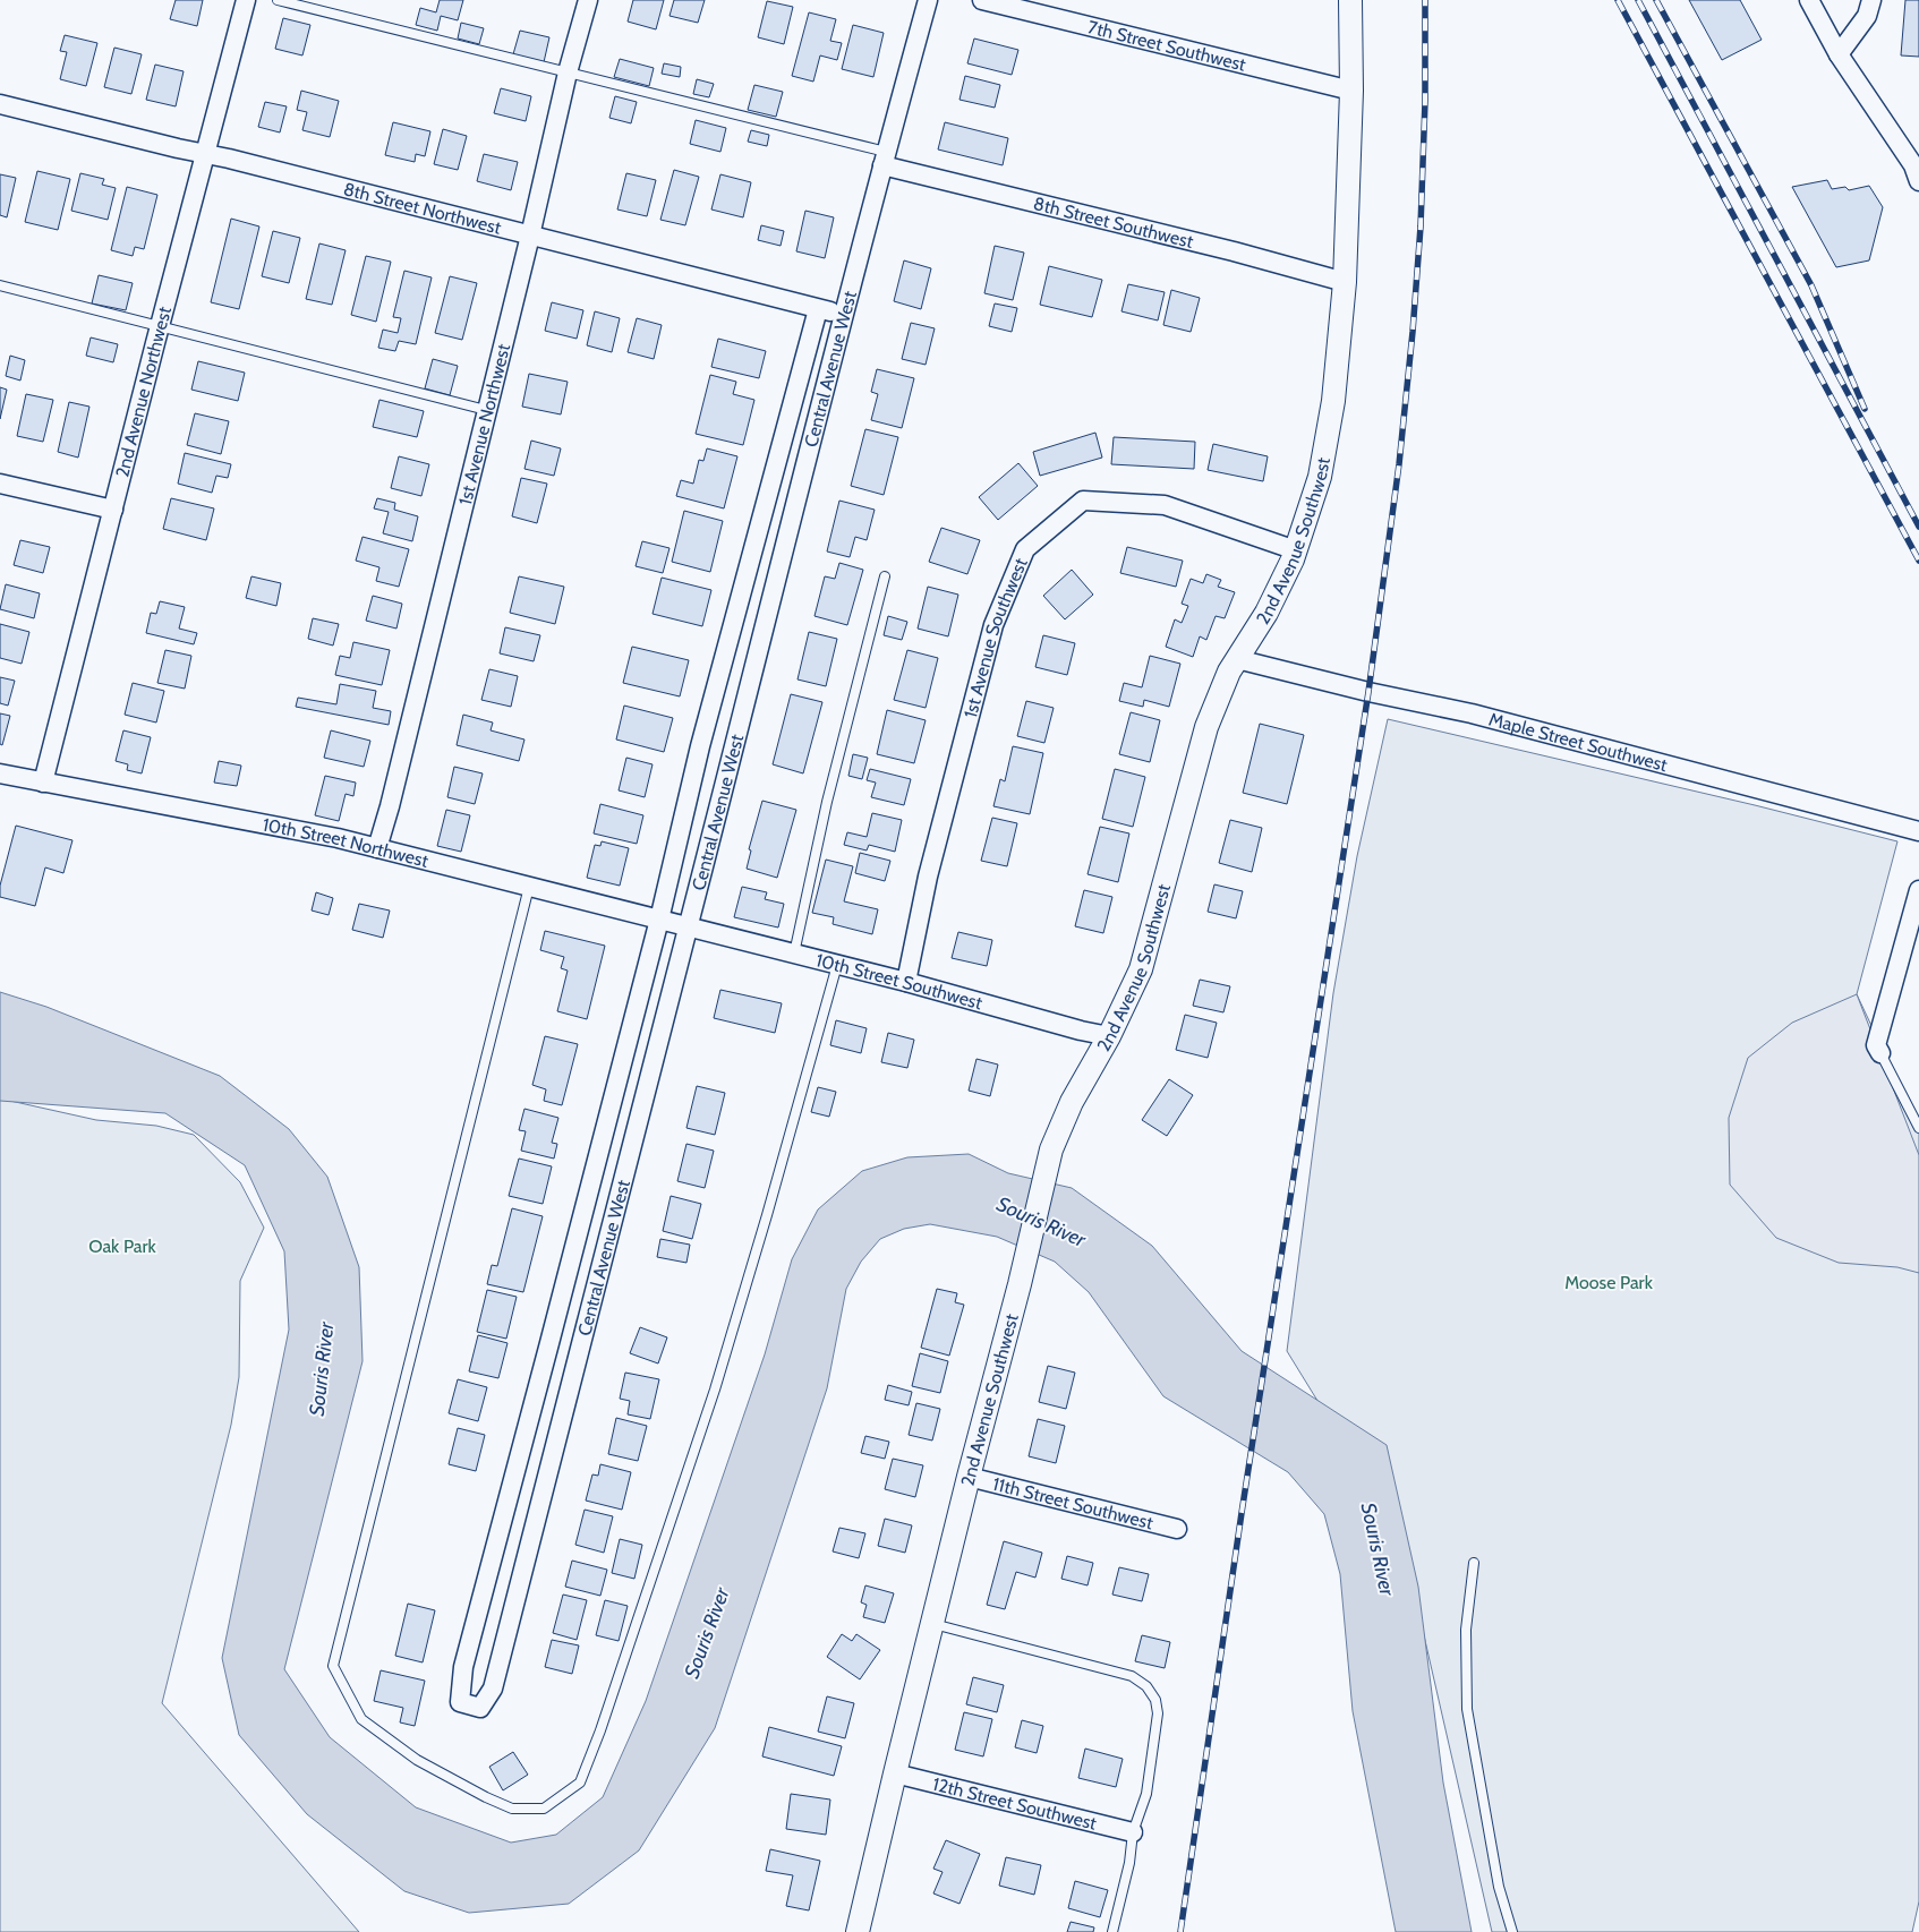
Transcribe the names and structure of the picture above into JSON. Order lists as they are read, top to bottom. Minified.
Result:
{"streets":{"street":["7th Street Southwest","8th Street Northwest","8th Street Southwest","Central Avenue West","2nd Avenue Northwest","1st Avenue Northwest","2nd Avenue Southwest","1st Avenue Southwest","Maple Street Southwest","10th Street Northwest","10th Street Southwest","11th Street Southwest","12th Street Southwest"]},"crossings":[["7th Street Southwest","2nd Avenue Southwest"],["8th Street Northwest","Central Avenue West"],["8th Street Northwest","2nd Avenue Northwest"],["8th Street Northwest","1st Avenue Northwest"],["8th Street Southwest","Central Avenue West"],["8th Street Southwest","2nd Avenue Southwest"],["Central Avenue West","10th Street Northwest"],["Central Avenue West","10th Street Southwest"],["2nd Avenue Northwest","10th Street Northwest"],["1st Avenue Northwest","10th Street Northwest"],["2nd Avenue Southwest","1st Avenue Southwest"],["2nd Avenue Southwest","Maple Street Southwest"],["2nd Avenue Southwest","10th Street Southwest"],["2nd Avenue Southwest","11th Street Southwest"],["2nd Avenue Southwest","12th Street Southwest"],["1st Avenue Southwest","10th Street Southwest"],["10th Street Northwest","10th Street Southwest"]],"water":["Souris River"],"parks":["Oak Park","Moose Park"]}
